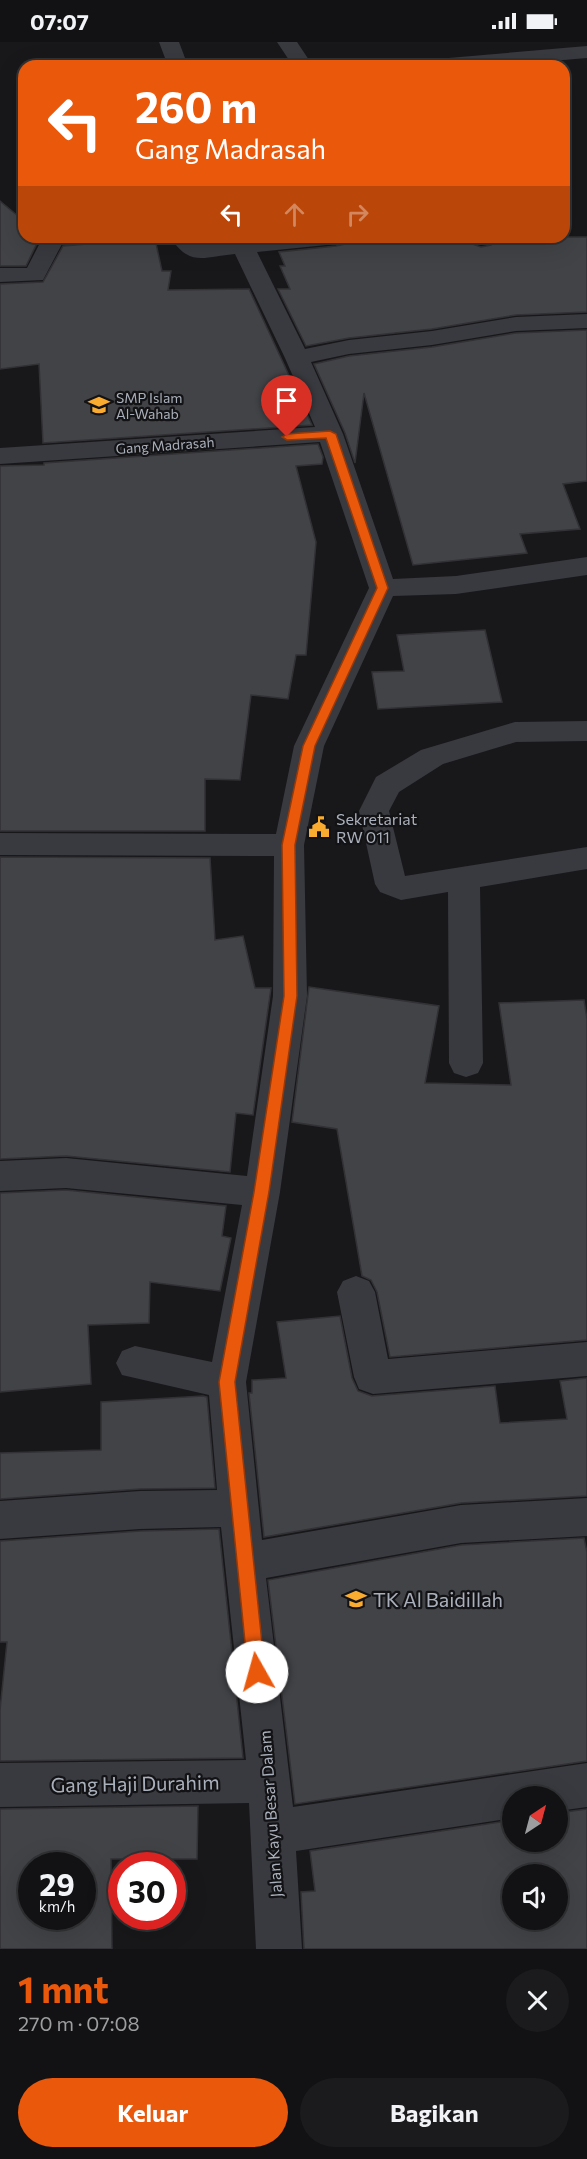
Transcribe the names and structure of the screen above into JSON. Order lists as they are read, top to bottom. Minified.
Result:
{"streets":{"street":["Gang Madrasah","Gang Haji Durahim","Jalan Kayu Besar Dalam"]},"crossings":[["Gang Haji Durahim","Jalan Kayu Besar Dalam"]],"places":{"school or university":["SMP Islam Al-Wahab","TK Al Baidillah"],"public building":["Sekretariat RW 011"]},"north":"top right","page":{"status":"07:07","turn":["260 m","Gang Madrasah"],"speed":"29 km/h","limit":"30","heading":["1 mnt","270 m · 07:08"],"buttons":["Keluar","Bagikan"]}}
